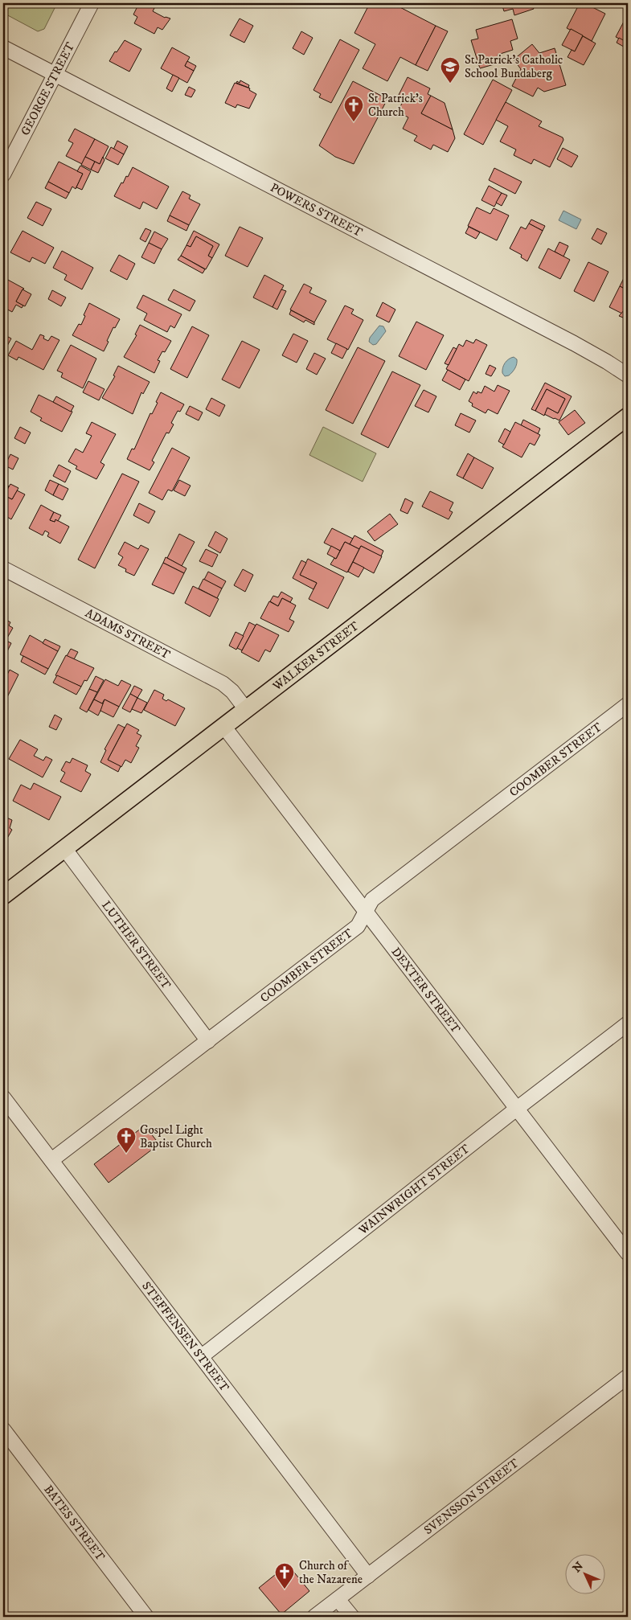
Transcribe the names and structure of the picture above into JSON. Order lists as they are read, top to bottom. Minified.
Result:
{"streets":{"main road":["WALKER STREET"],"street":["GEORGE STREET","POWERS STREET","ADAMS STREET","COOMBER STREET","LUTHER STREET","DEXTER STREET","WAINWRIGHT STREET","STEFFENSEN STREET","SVENSSON STREET","BATES STREET"]},"crossings":[["GEORGE STREET","POWERS STREET"],["ADAMS STREET","WALKER STREET"],["WALKER STREET","LUTHER STREET"],["WALKER STREET","DEXTER STREET"],["COOMBER STREET","LUTHER STREET"],["COOMBER STREET","DEXTER STREET"],["COOMBER STREET","STEFFENSEN STREET"],["DEXTER STREET","WAINWRIGHT STREET"],["WAINWRIGHT STREET","STEFFENSEN STREET"],["STEFFENSEN STREET","SVENSSON STREET"]],"places":{"school or university":["St.Patrick's Catholic School Bundaberg"],"church":["St Patrick's Church","Gospel Light Baptist Church","Church of the Nazarene"]},"north":"top left"}
